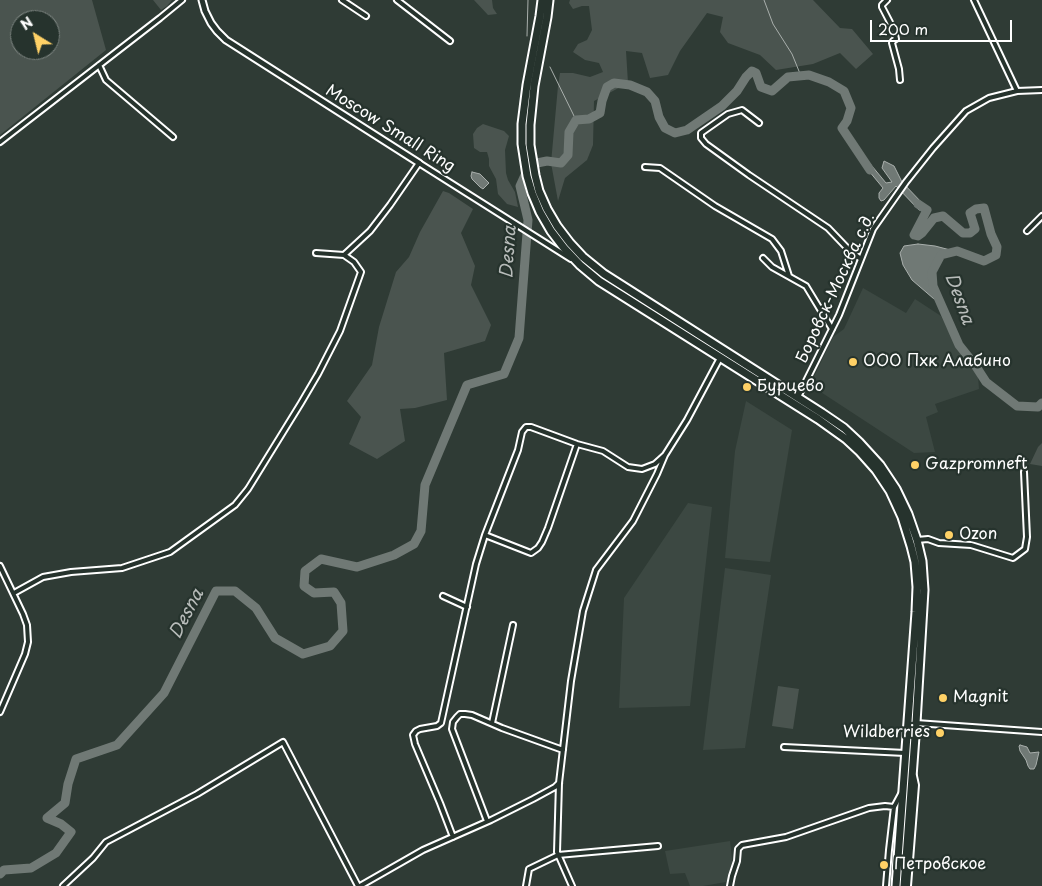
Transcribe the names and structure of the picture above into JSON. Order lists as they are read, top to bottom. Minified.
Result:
{"streets":{"street":["Moscow Small Ring","Боровск-Москва с.д."]},"water":["Desna"],"places":["ООО Пхк Алабино","Бурцево","Gazpromneft","Ozon","Magnit","Wildberries","Петровское"],"scale_bar":"200 m","north":"top left"}
